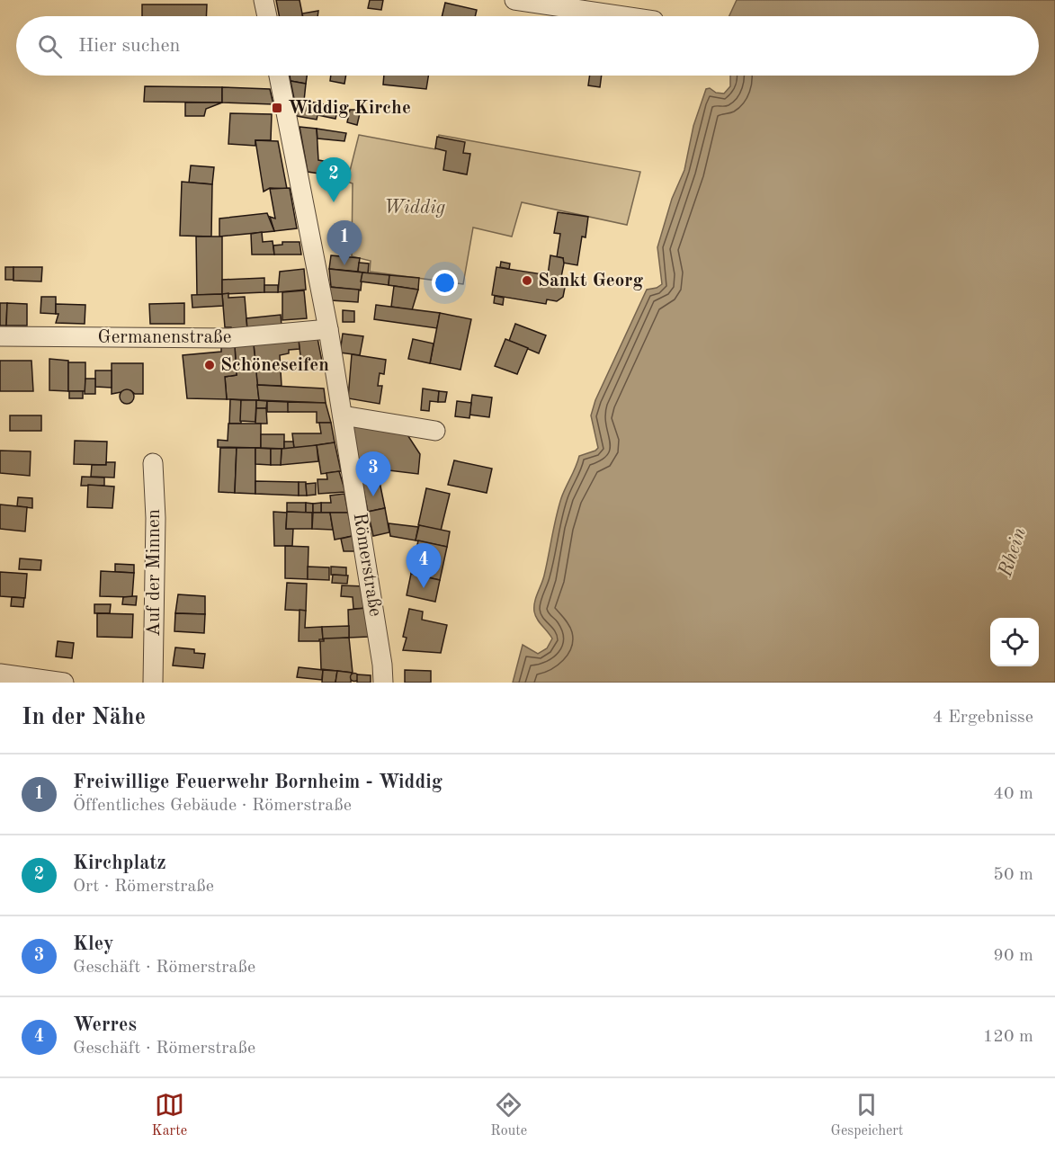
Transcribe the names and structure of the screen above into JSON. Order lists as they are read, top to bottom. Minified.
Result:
{"streets":{"street":["Germanenstraße","Römerstraße","Auf der Minnen"]},"crossings":[["Germanenstraße","Römerstraße"]],"water":["Rhein"],"parks":["Widdig"],"places":{"transit":["Widdig Kirche"],"other":["Sankt Georg","Schöneseifen"]},"page":{"search":"Hier suchen","pins":["2","1","3","4"],"heading":["In der Nähe","4 Ergebnisse"],"list":[{"mark":"1","name":"Freiwillige Feuerwehr Bornheim - Widdig","note":"Öffentliches Gebäude · Römerstraße","value":"40 m"},{"mark":"2","name":"Kirchplatz","note":"Ort · Römerstraße","value":"50 m"},{"mark":"3","name":"Kley","note":"Geschäft · Römerstraße","value":"90 m"},{"mark":"4","name":"Werres","note":"Geschäft · Römerstraße","value":"120 m"}],"nav":["Karte","Route","Gespeichert"]}}
